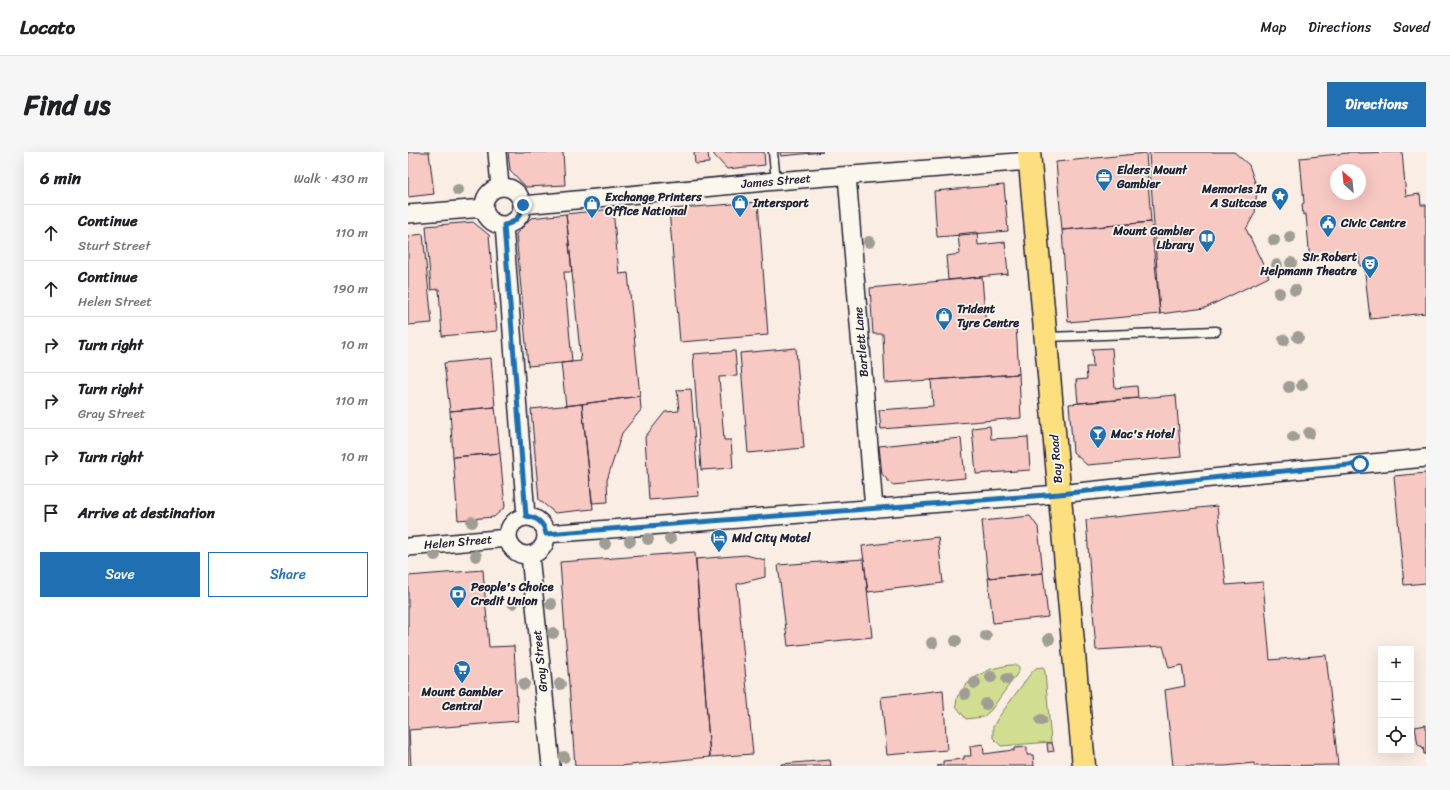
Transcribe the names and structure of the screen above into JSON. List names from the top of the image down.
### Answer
{
  "streets": {
    "main road": ["Bay Road"],
    "street": [
      "James Street",
      "Bartlett Lane",
      "Helen Street",
      "Gray Street"
    ]
  },
  "crossings": [
    ["James Street", "Bartlett Lane"],
    ["James Street", "Bay Road"],
    ["Helen Street", "Gray Street"]
  ],
  "places": {
    "office": ["Elders Mount Gambier"],
    "place": ["Memories In A Suitcase"],
    "shop": ["Intersport", "Exchange Printers Office National", "Trident Tyre Centre"],
    "public building": ["Civic Centre"],
    "library": ["Mount Gambier Library"],
    "theatre": ["Sir Robert Helpmann Theatre"],
    "bar": ["Mac's Hotel"],
    "hotel": ["Mid City Motel"],
    "bank": ["People's Choice Credit Union"],
    "supermarket": ["Mount Gambier Central"]
  },
  "north": "top left",
  "page": {
    "header": "Locato",
    "nav": ["Map", "Directions", "Saved"],
    "title": "Find us",
    "buttons": [
      "Directions",
      ["Save", "Share"]
    ],
    "heading": ["6 min", "Walk · 430 m"],
    "list": [
      ["Continue", "Sturt Street", "110 m"],
      ["Continue", "Helen Street", "190 m"],
      ["Turn right", "10 m"],
      ["Turn right", "Gray Street", "110 m"],
      ["Turn right", "10 m"],
      "Arrive at destination"
    ],
    "map_buttons": ["+", "−"]
  }
}
